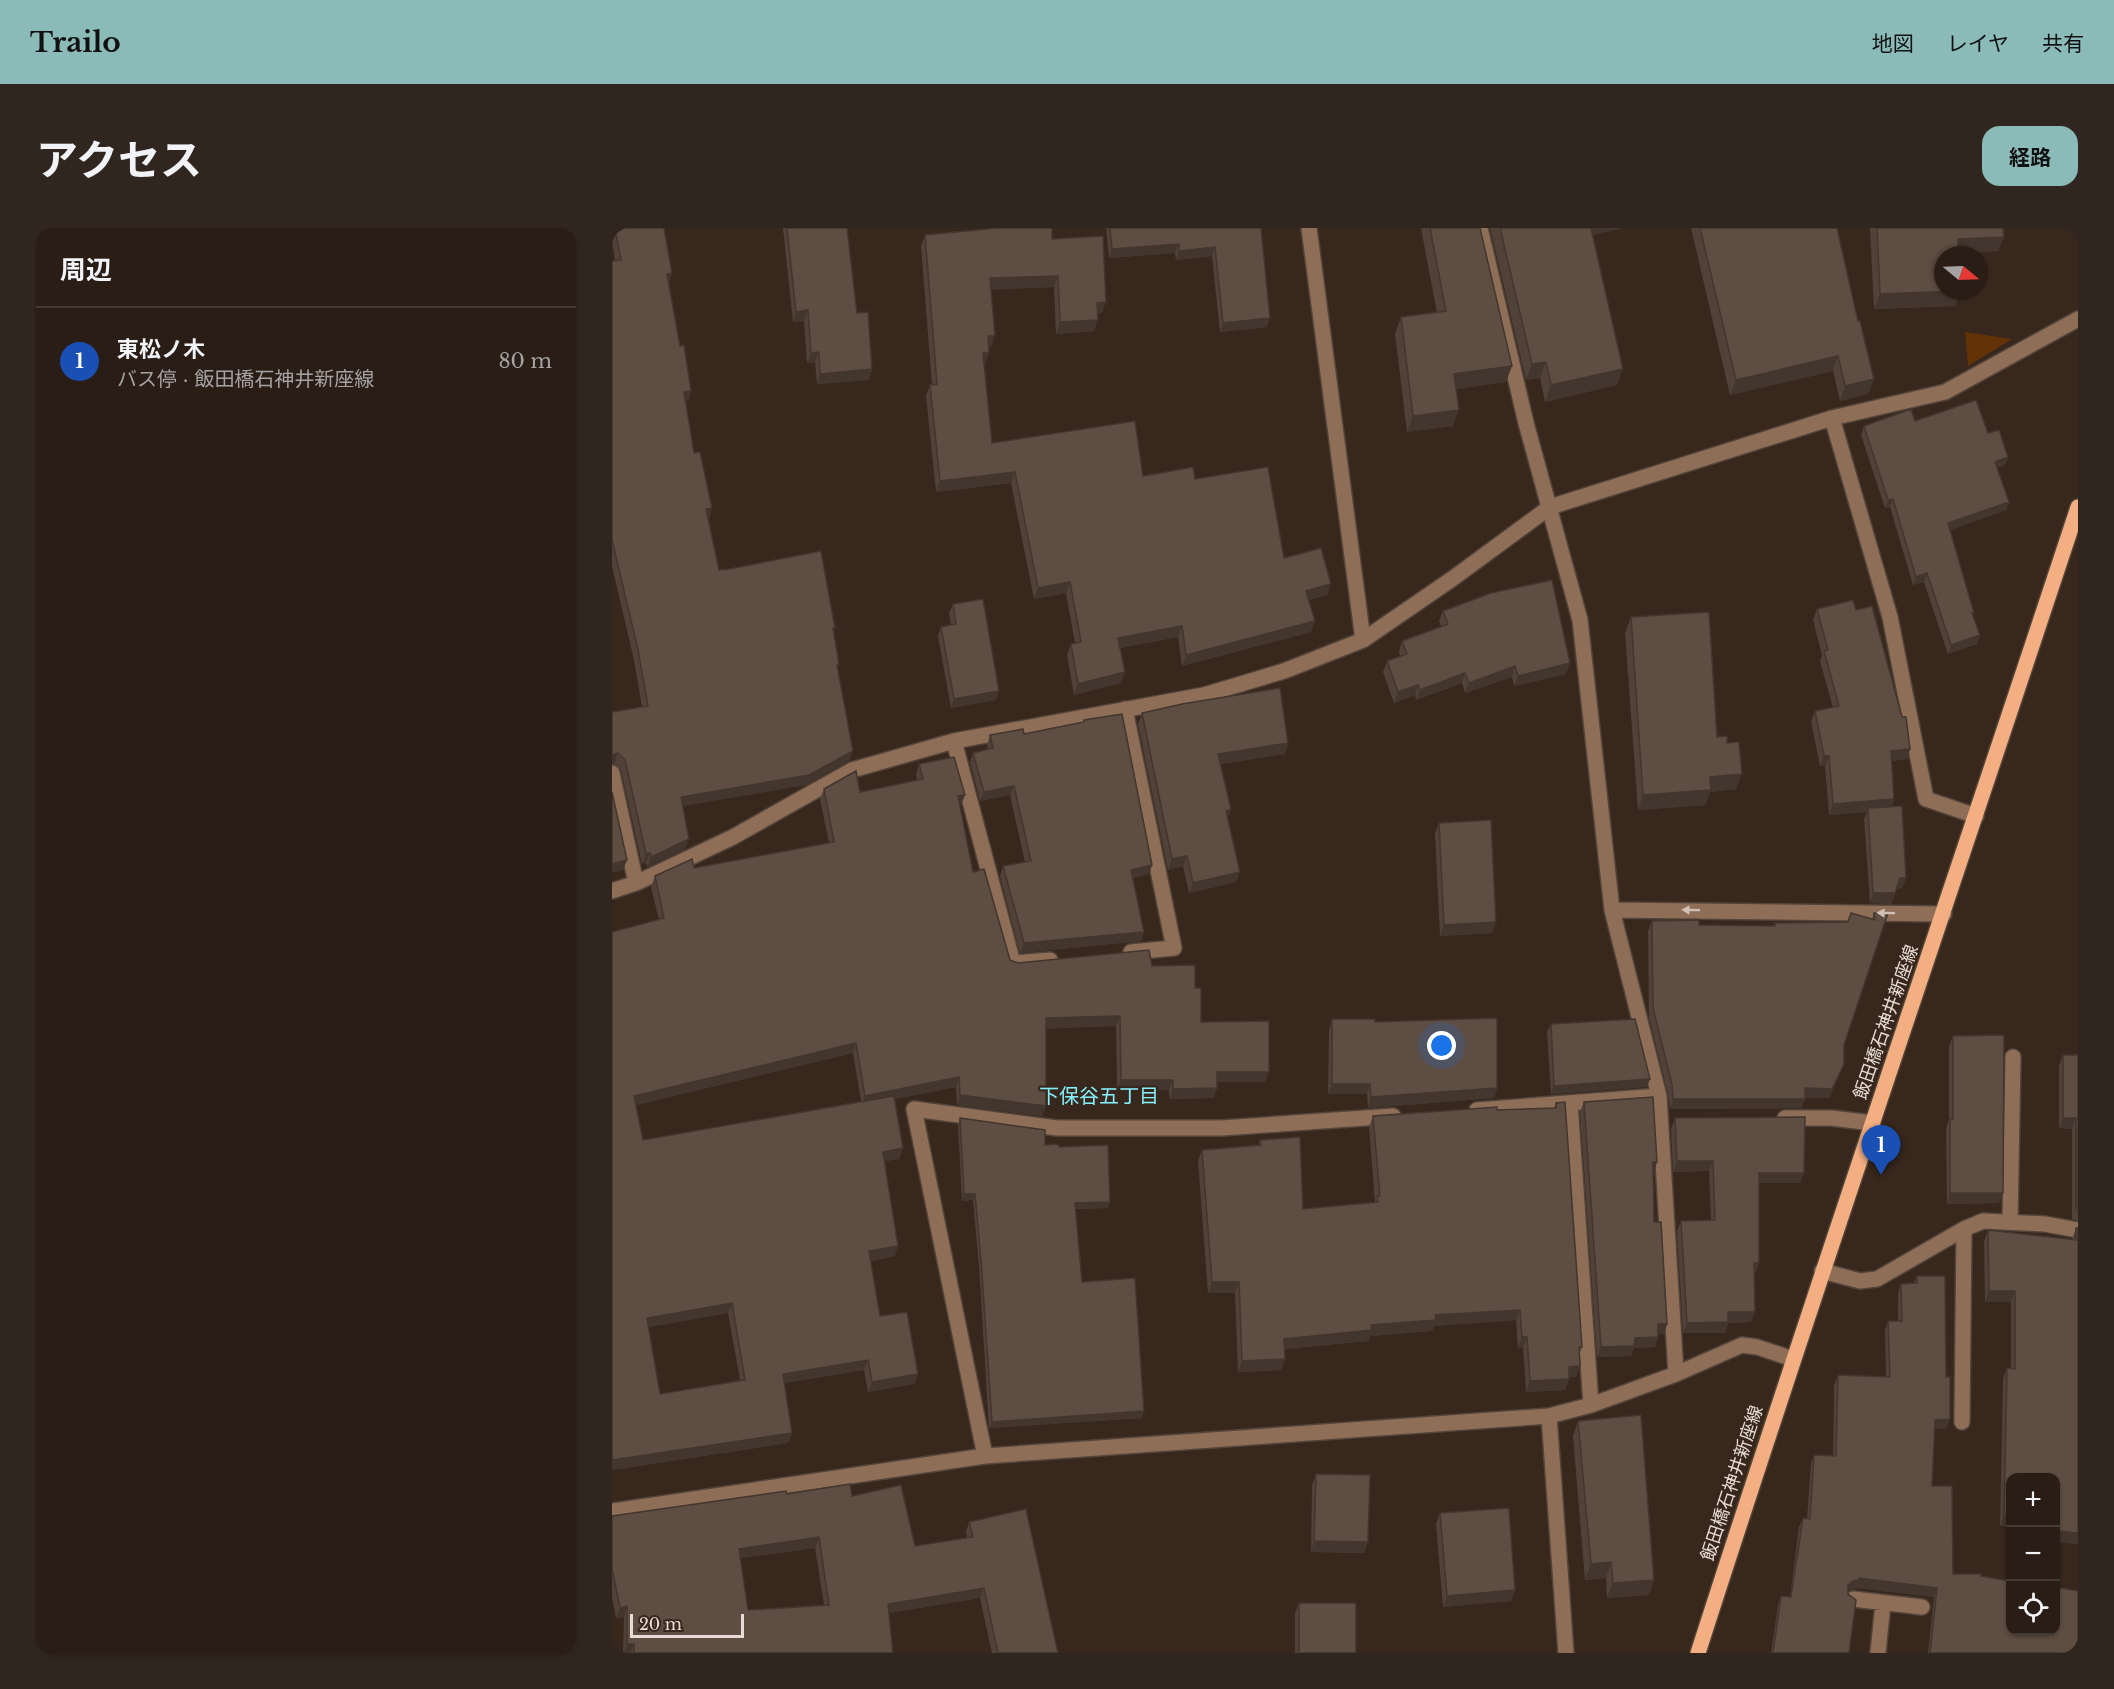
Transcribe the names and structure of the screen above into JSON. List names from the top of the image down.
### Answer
{
  "streets": {
    "main road": ["飯田橋石神井新座線"]
  },
  "districts": ["下保谷五丁目"],
  "scale_bar": "20 m",
  "north": "right",
  "page": {
    "header": "Trailo",
    "nav": ["地図", "レイヤ", "共有"],
    "title": "アクセス",
    "buttons": "経路",
    "heading": "周辺",
    "list": [
      {
        "mark": "1",
        "name": "東松ノ木",
        "note": "バス停 · 飯田橋石神井新座線",
        "value": "80 m"
      }
    ],
    "pins": "1",
    "map_buttons": ["+", "−"],
    "scale": "20 m"
  }
}
